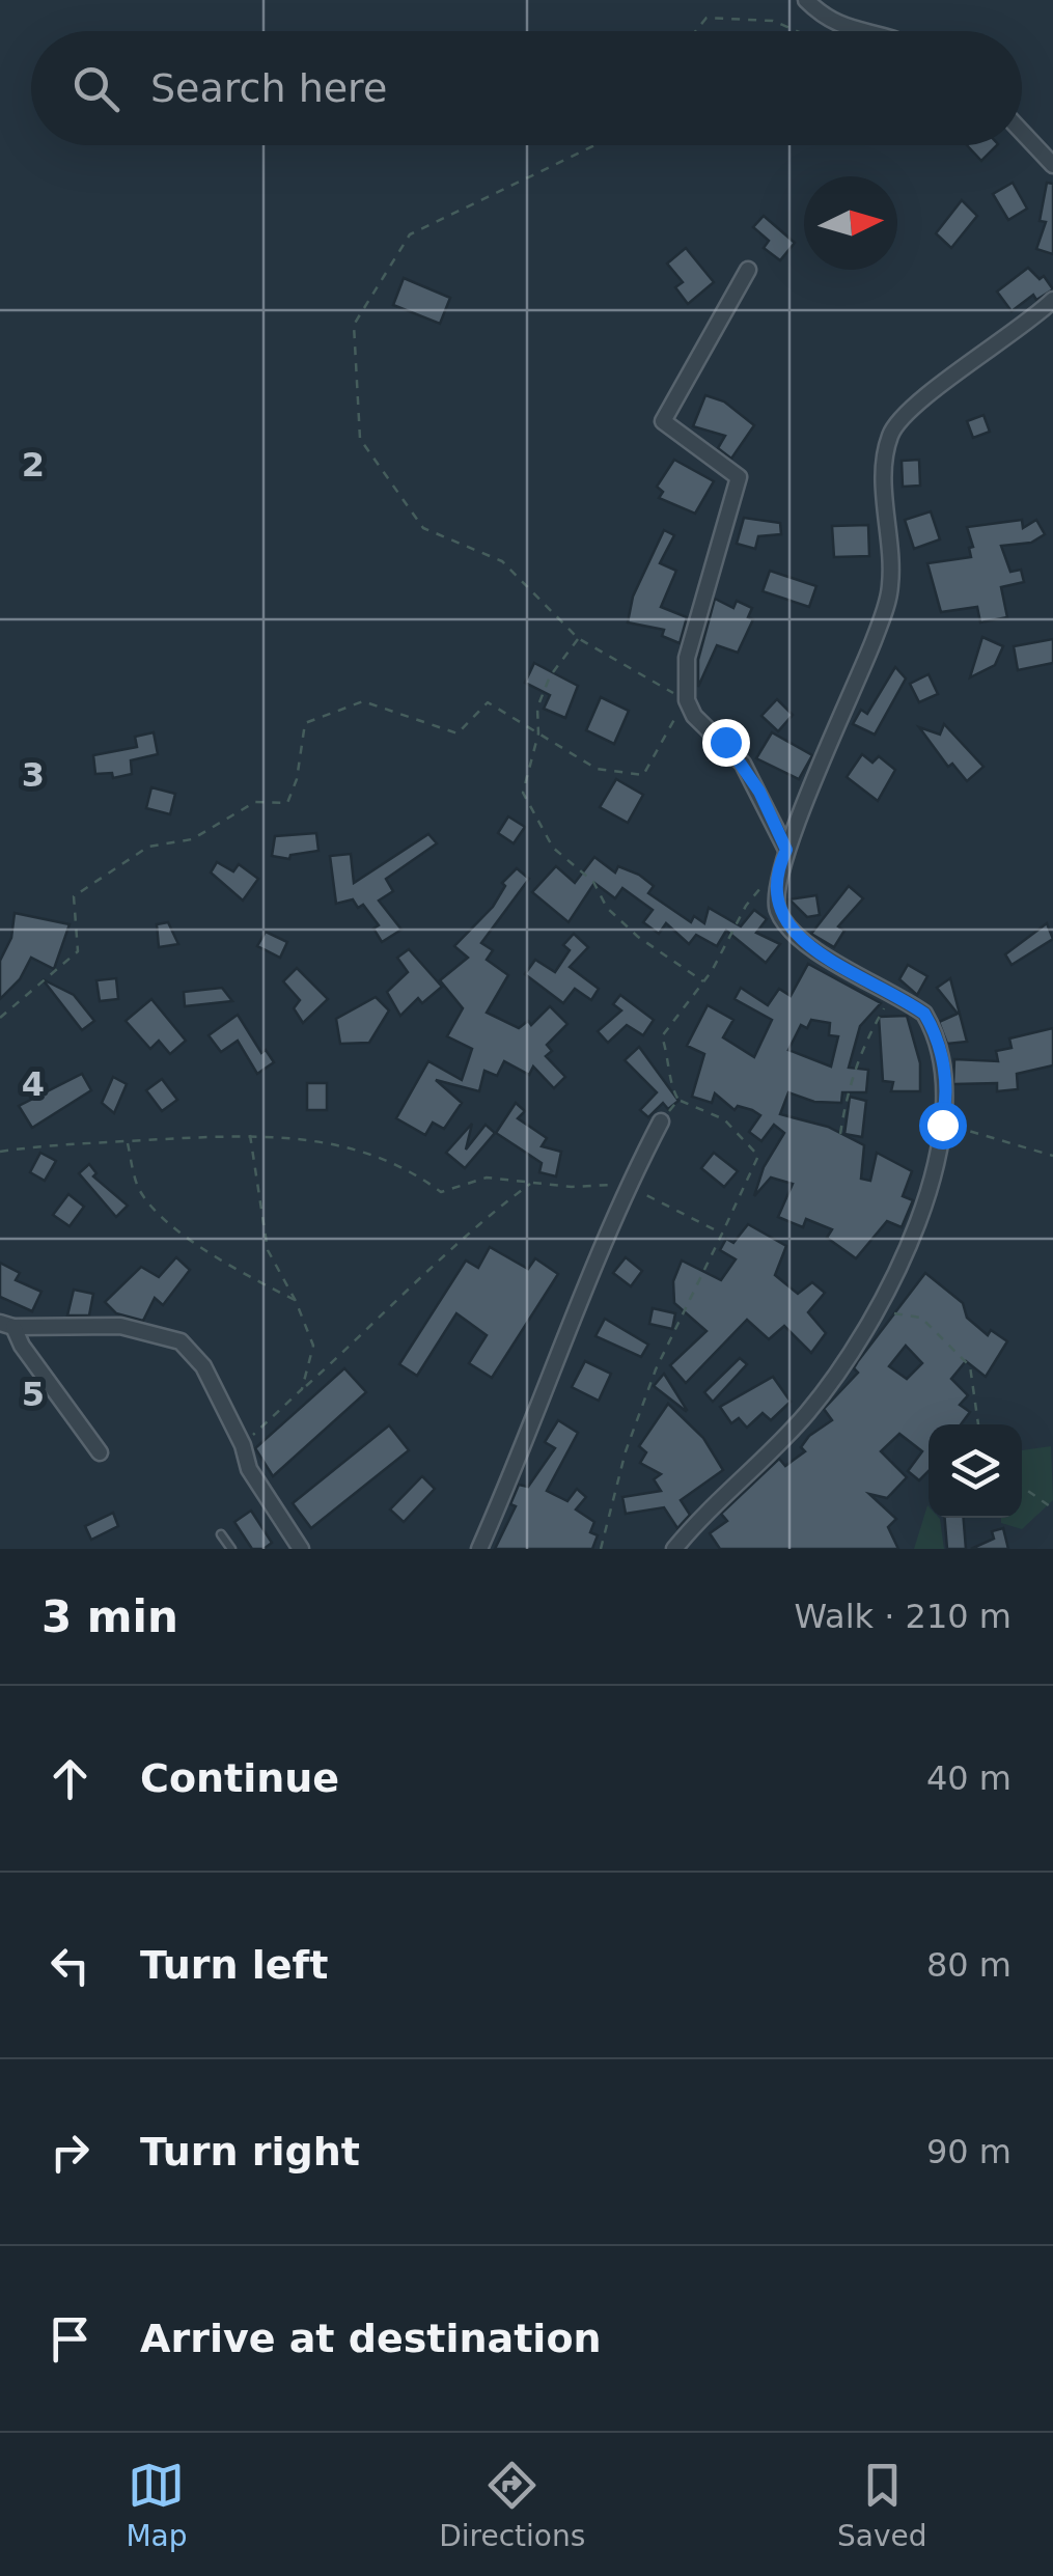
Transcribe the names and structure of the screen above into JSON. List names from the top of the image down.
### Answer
{
  "north": "right",
  "page": {
    "search": "Search here",
    "heading": ["3 min", "Walk · 210 m"],
    "list": [
      ["Continue", "40 m"],
      ["Turn left", "80 m"],
      ["Turn right", "90 m"],
      "Arrive at destination"
    ],
    "nav": ["Map", "Directions", "Saved"]
  },
  "grid": {
    "rows": [
      "2",
      "3",
      "4",
      "5"
    ]
  }
}
